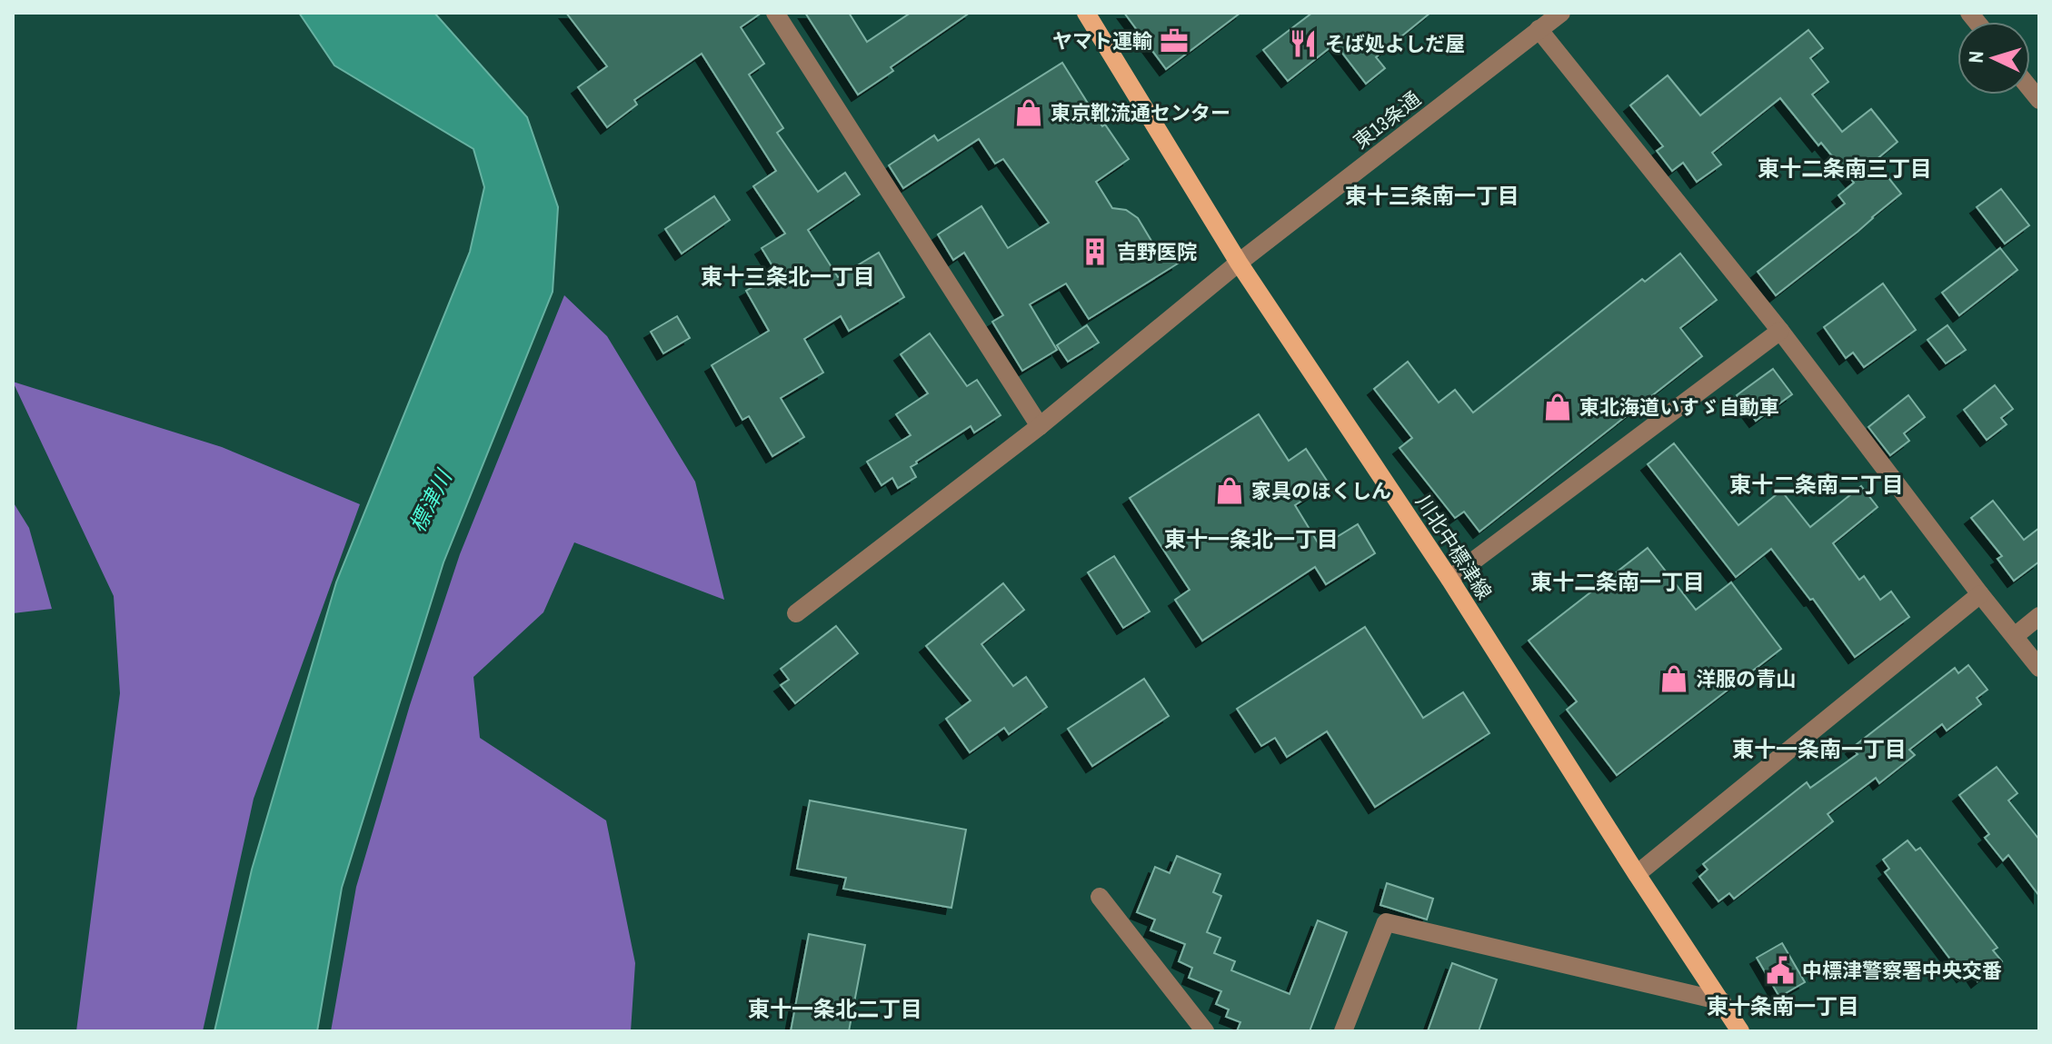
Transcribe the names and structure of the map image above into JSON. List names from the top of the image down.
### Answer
{
  "streets": {
    "main road": ["川北中標津線"],
    "street": ["東13条通"]
  },
  "crossings": [
    ["東13条通", "川北中標津線"]
  ],
  "districts": [
    "東十二条南三丁目",
    "東十三条南一丁目",
    "東十三条北一丁目",
    "東十二条南二丁目",
    "東十一条北一丁目",
    "東十二条南一丁目",
    "東十一条南一丁目",
    "東十条南一丁目",
    "東十一条北二丁目"
  ],
  "water": ["標津川"],
  "places": {
    "office": ["ヤマト運輸"],
    "restaurant": ["そば処よしだ屋"],
    "shop": [
      "東京靴流通センター",
      "東北海道いすゞ自動車",
      "家具のほくしん",
      "洋服の青山"
    ],
    "building": ["吉野医院"],
    "public building": ["中標津警察署中央交番"]
  },
  "north": "left"
}
